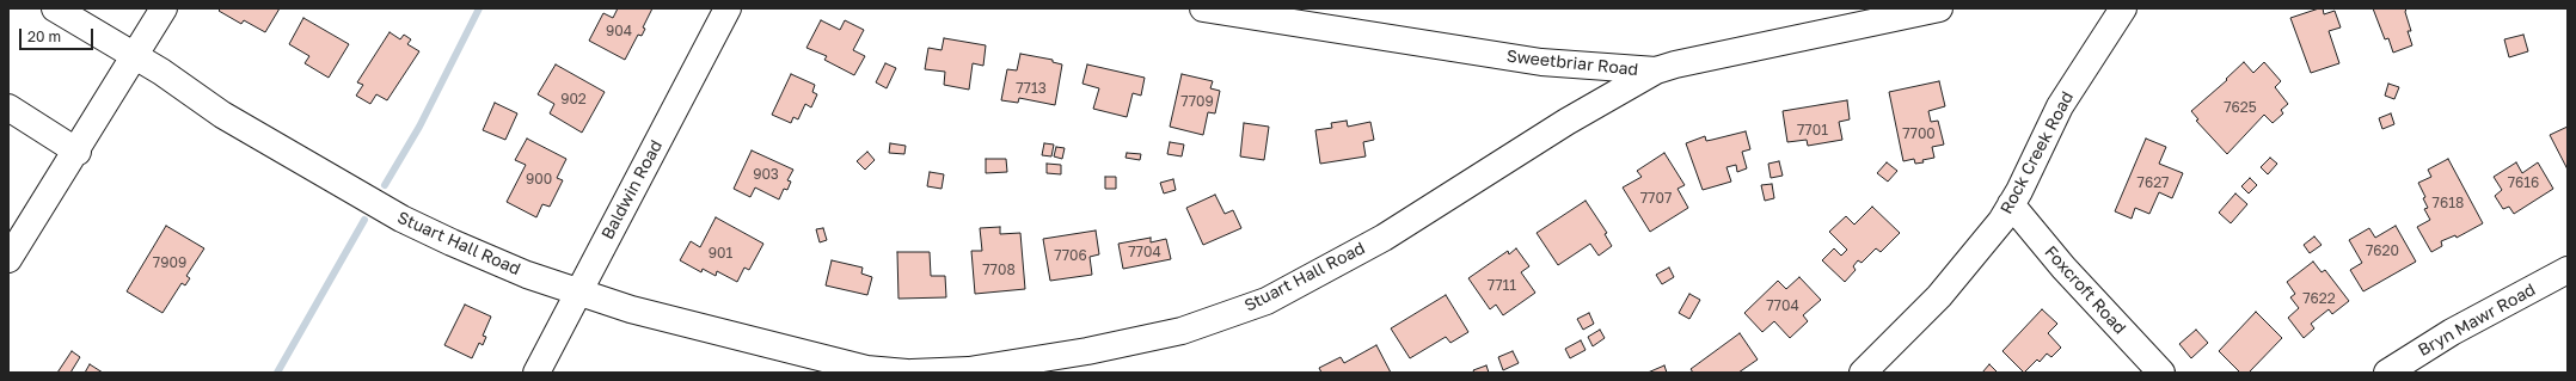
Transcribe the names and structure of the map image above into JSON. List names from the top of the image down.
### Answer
{
  "streets": {
    "street": [
      "Sweetbriar Road",
      "Rock Creek Road",
      "Baldwin Road",
      "Stuart Hall Road",
      "Foxcroft Road",
      "Bryn Mawr Road"
    ]
  },
  "crossings": [
    ["Sweetbriar Road", "Stuart Hall Road"],
    ["Rock Creek Road", "Foxcroft Road"],
    ["Baldwin Road", "Stuart Hall Road"]
  ],
  "house_numbers": [
    "904",
    "7713",
    "902",
    "7709",
    "7625",
    "7701",
    "7700",
    "903",
    "900",
    "7627",
    "7616",
    "7707",
    "7618",
    "7620",
    "7704",
    "901",
    "7706",
    "7909",
    "7708",
    "7711",
    "7622",
    "7704"
  ],
  "scale_bar": "20 m"
}
